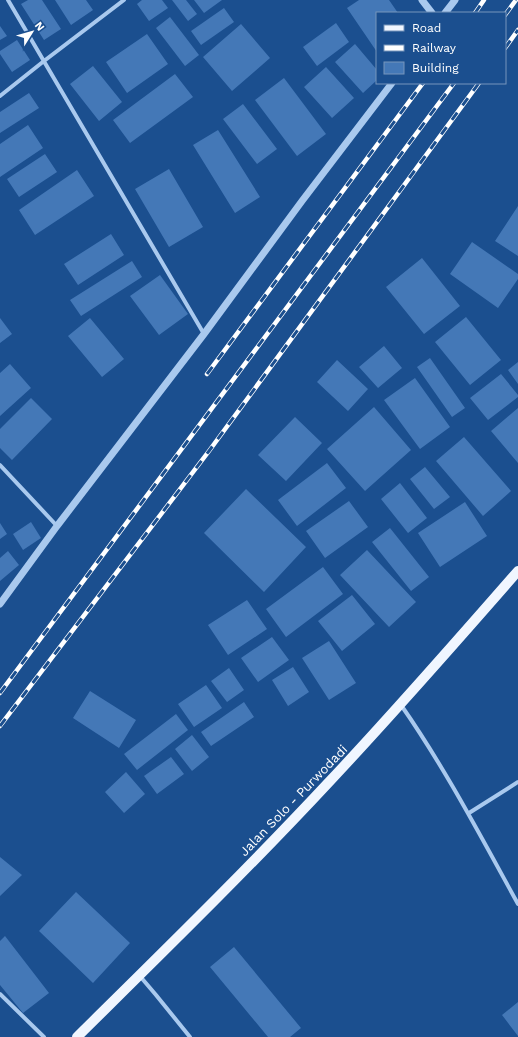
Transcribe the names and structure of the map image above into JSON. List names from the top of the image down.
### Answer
{
  "streets": {
    "main road": ["Jalan Solo - Purwodadi"]
  },
  "legend": ["Road", "Railway", "Building"],
  "north": "top right"
}
